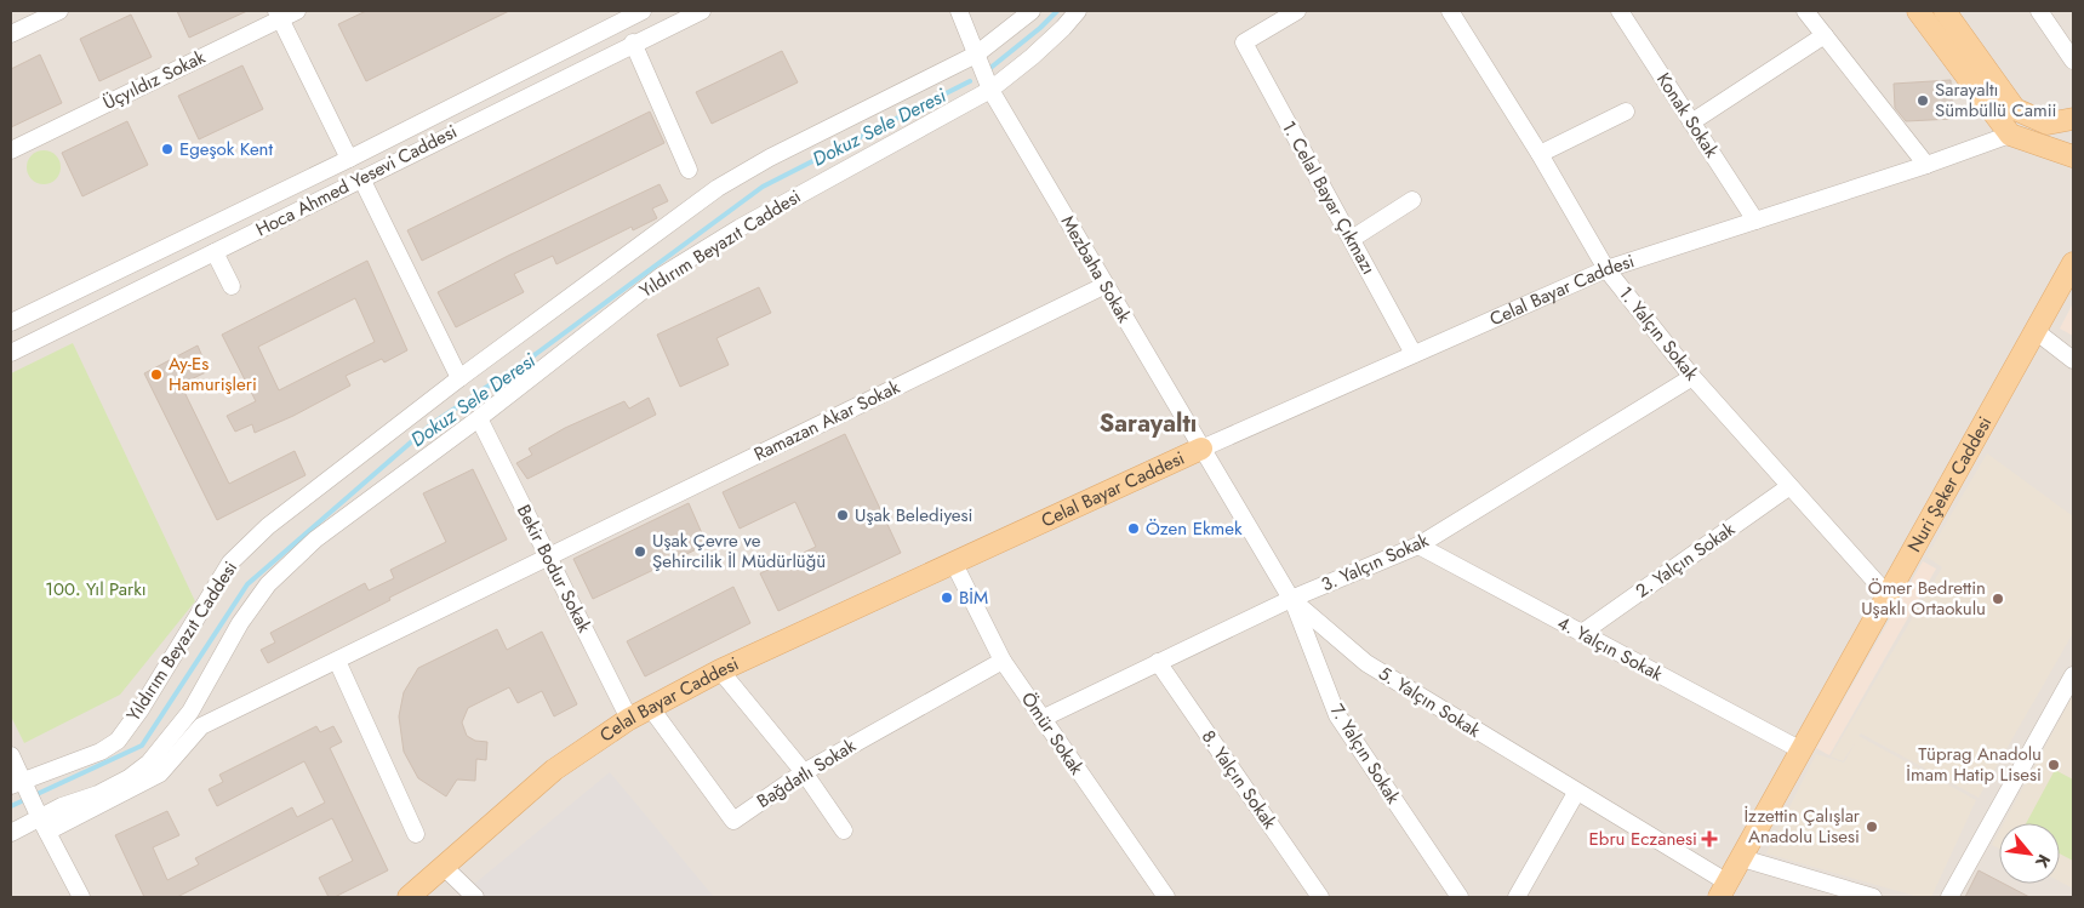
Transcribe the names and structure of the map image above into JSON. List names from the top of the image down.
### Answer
{
  "streets": {
    "main road": ["Celal Bayar Caddesi", "Nuri Şeker Caddesi"],
    "street": [
      "Üçyıldız Sokak",
      "Konak Sokak",
      "Hoca Ahmed Yesevi Caddesi",
      "1. Celal Bayar Çıkmazı",
      "Yıldırım Beyazıt Caddesi",
      "Mezbaha Sokak",
      "1. Yalçın Sokak",
      "Ramazan Akar Sokak",
      "2. Yalçın Sokak",
      "3. Yalçın Sokak",
      "Bekir Bodur Sokak",
      "4. Yalçın Sokak",
      "5. Yalçın Sokak",
      "Ömür Sokak",
      "7. Yalçın Sokak",
      "Bağdatlı Sokak",
      "8. Yalçın Sokak"
    ]
  },
  "crossings": [
    ["Konak Sokak", "Celal Bayar Caddesi"],
    ["1. Celal Bayar Çıkmazı", "Celal Bayar Caddesi"],
    ["Yıldırım Beyazıt Caddesi", "Mezbaha Sokak"],
    ["Yıldırım Beyazıt Caddesi", "Ramazan Akar Sokak"],
    ["Yıldırım Beyazıt Caddesi", "Bekir Bodur Sokak"],
    ["Mezbaha Sokak", "Celal Bayar Caddesi"],
    ["Mezbaha Sokak", "Ramazan Akar Sokak"],
    ["Mezbaha Sokak", "5. Yalçın Sokak"],
    ["Celal Bayar Caddesi", "1. Yalçın Sokak"],
    ["Celal Bayar Caddesi", "Bekir Bodur Sokak"],
    ["Celal Bayar Caddesi", "5. Yalçın Sokak"],
    ["Celal Bayar Caddesi", "Ömür Sokak"],
    ["Celal Bayar Caddesi", "Bağdatlı Sokak"],
    ["1. Yalçın Sokak", "Nuri Şeker Caddesi"],
    ["1. Yalçın Sokak", "2. Yalçın Sokak"],
    ["1. Yalçın Sokak", "3. Yalçın Sokak"],
    ["Ramazan Akar Sokak", "Bekir Bodur Sokak"],
    ["Nuri Şeker Caddesi", "4. Yalçın Sokak"],
    ["Nuri Şeker Caddesi", "5. Yalçın Sokak"],
    ["2. Yalçın Sokak", "4. Yalçın Sokak"],
    ["3. Yalçın Sokak", "4. Yalçın Sokak"],
    ["3. Yalçın Sokak", "5. Yalçın Sokak"],
    ["3. Yalçın Sokak", "Ömür Sokak"],
    ["3. Yalçın Sokak", "7. Yalçın Sokak"],
    ["3. Yalçın Sokak", "8. Yalçın Sokak"],
    ["5. Yalçın Sokak", "7. Yalçın Sokak"],
    ["Ömür Sokak", "Bağdatlı Sokak"]
  ],
  "districts": ["Sarayaltı"],
  "water": ["Dokuz Sele Deresi"],
  "parks": ["100. Yıl Parkı"],
  "places": {
    "other": [
      "Sarayaltı Sümbüllü Camii",
      "Egeşok Kent",
      "Ay-Es Hamurişleri",
      "Uşak Belediyesi",
      "Özen Ekmek",
      "Uşak Çevre ve Şehircilik İl Müdürlüğü",
      "BİM",
      "Ömer Bedrettin Uşaklı Ortaokulu",
      "Tüprag Anadolu İmam Hatip Lisesi",
      "İzzettin Çalışlar Anadolu Lisesi"
    ],
    "health": ["Ebru Eczanesi"]
  },
  "north": "bottom right"
}
